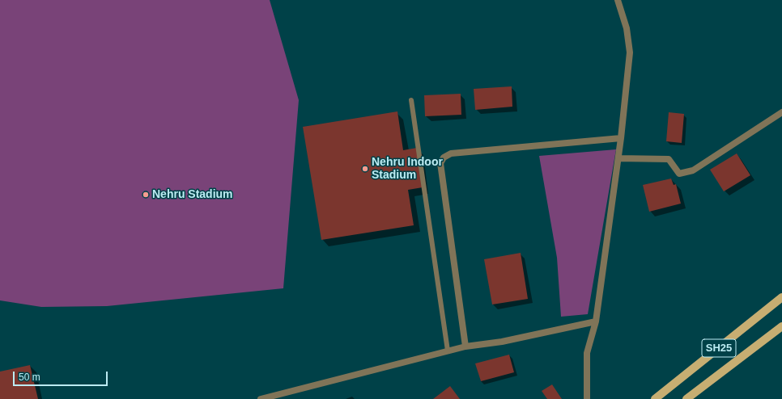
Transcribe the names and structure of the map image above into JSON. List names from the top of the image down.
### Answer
{
  "streets": {
    "main road": ["SH25"]
  },
  "places": ["Nehru Indoor Stadium", "Nehru Stadium"],
  "scale_bar": "50 m"
}
